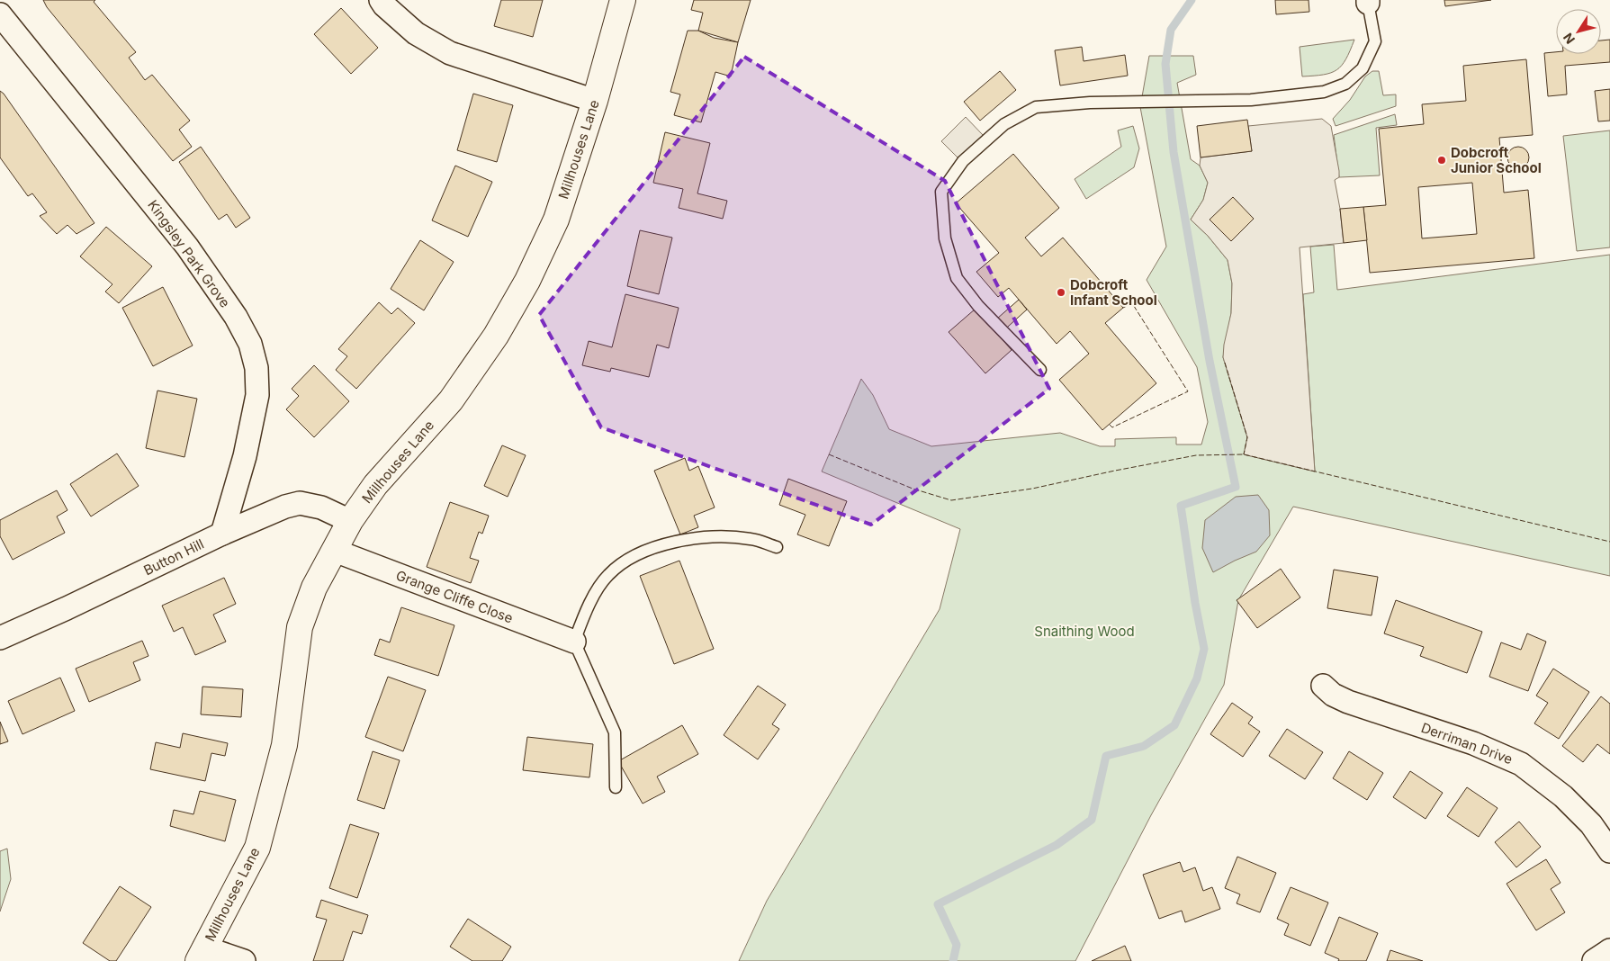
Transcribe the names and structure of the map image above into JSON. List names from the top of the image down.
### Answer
{
  "streets": {
    "street": [
      "Millhouses Lane",
      "Kingsley Park Grove",
      "Button Hill",
      "Grange Cliffe Close",
      "Derriman Drive"
    ]
  },
  "crossings": [
    ["Millhouses Lane", "Button Hill"],
    ["Millhouses Lane", "Grange Cliffe Close"],
    ["Kingsley Park Grove", "Button Hill"]
  ],
  "parks": ["Snaithing Wood"],
  "places": ["Dobcroft Junior School", "Dobcroft Infant School"],
  "north": "bottom left"
}
